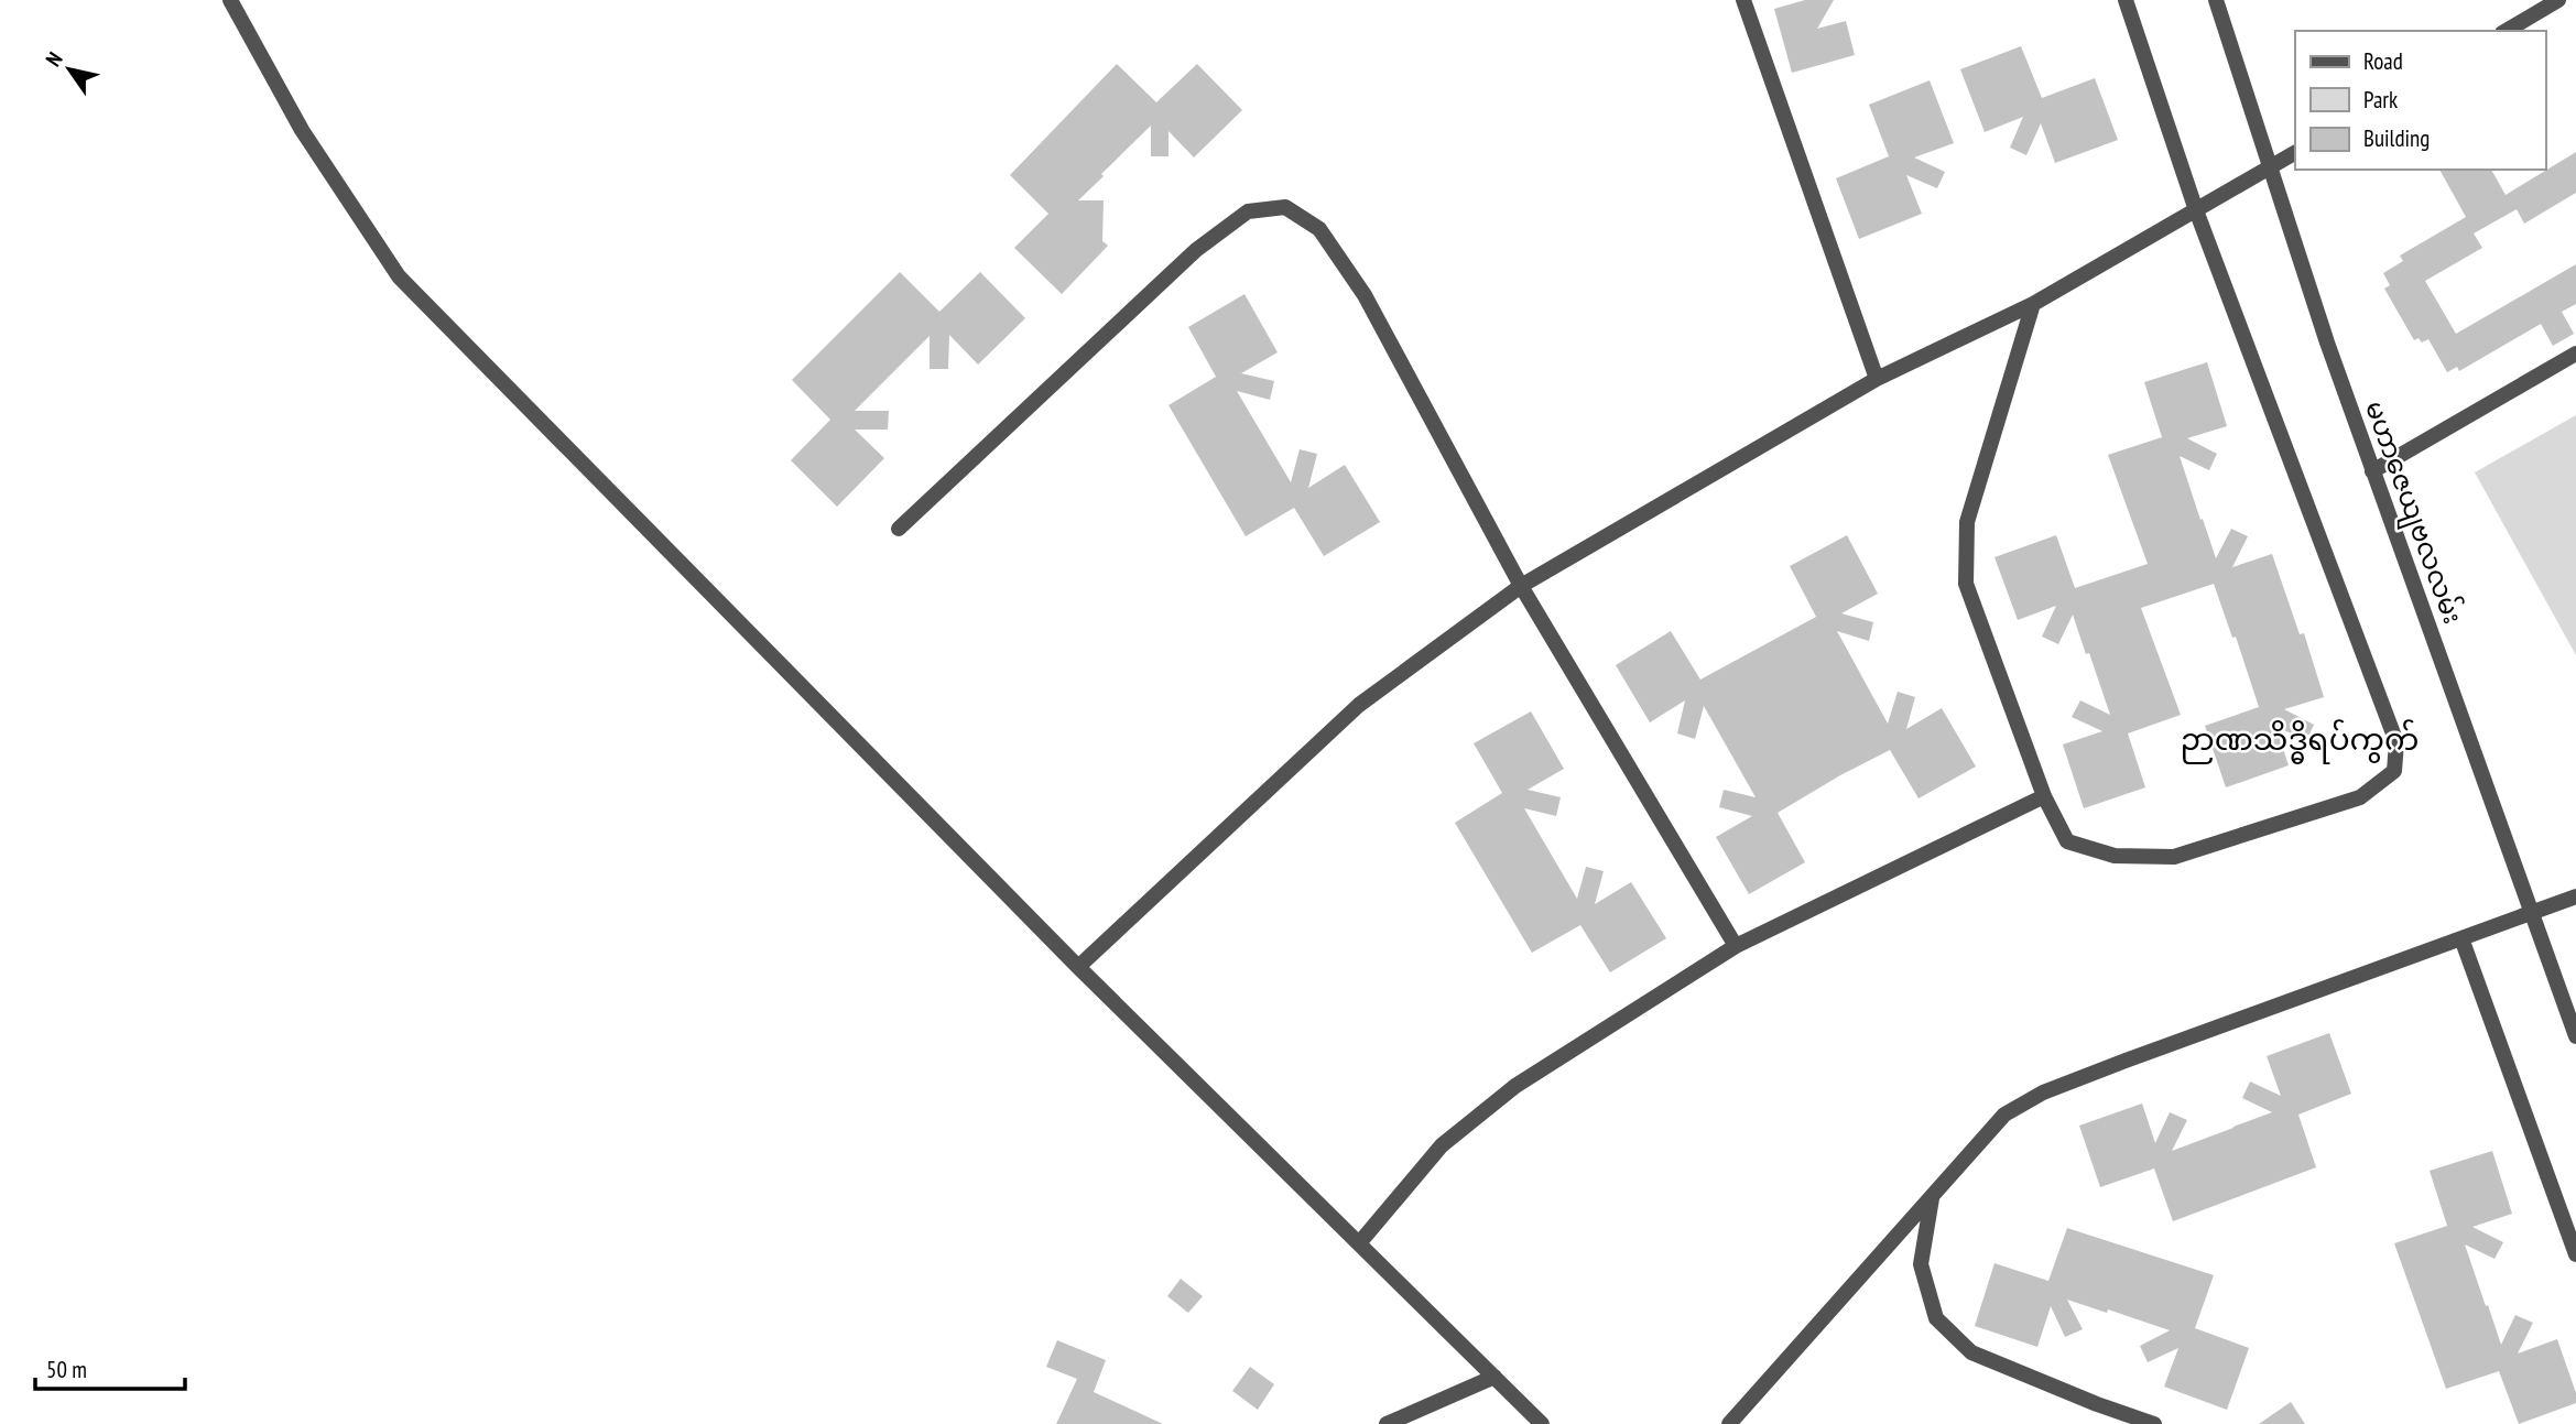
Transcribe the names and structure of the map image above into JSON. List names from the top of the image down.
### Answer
{
  "streets": {
    "street": ["မဟာဇေယျဗလလမ်း"]
  },
  "districts": ["ဉာဏသိဒ္ဓိရပ်ကွက်"],
  "legend": ["Road", "Park", "Building"],
  "scale_bar": "50 m",
  "north": "top left"
}
